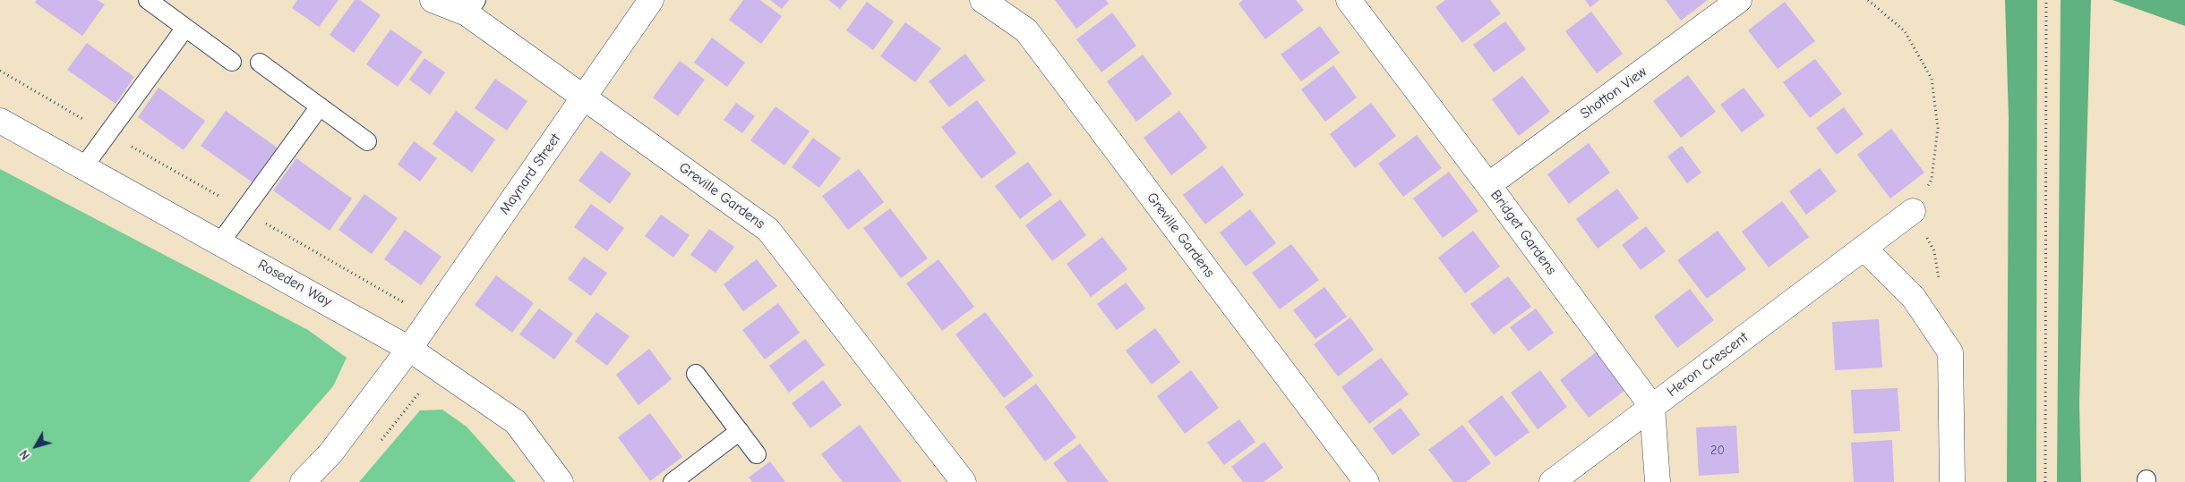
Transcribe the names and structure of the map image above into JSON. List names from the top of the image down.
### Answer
{
  "streets": {
    "street": [
      "Shotton View",
      "Maynard Street",
      "Greville Gardens",
      "Bridget Gardens",
      "Roseden Way",
      "Heron Crescent"
    ]
  },
  "crossings": [
    ["Shotton View", "Bridget Gardens"],
    ["Maynard Street", "Greville Gardens"],
    ["Maynard Street", "Roseden Way"],
    ["Bridget Gardens", "Heron Crescent"]
  ],
  "house_numbers": ["20"],
  "north": "bottom left"
}
